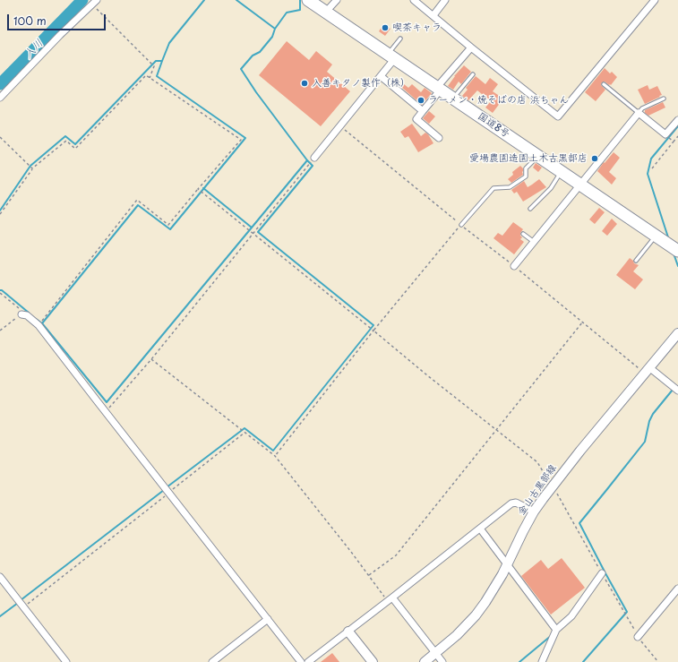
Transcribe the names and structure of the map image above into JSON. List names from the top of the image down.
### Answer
{
  "streets": {
    "highway": ["国道8号"],
    "main road": ["金山古黒部線"]
  },
  "water": ["入川"],
  "places": [
    "喫茶キャラ",
    "入善キタノ製作（株）",
    "ラーメン・焼そばの店 浜ちゃん",
    "愛場農園造園土木古黒部店"
  ],
  "scale_bar": "100 m"
}
